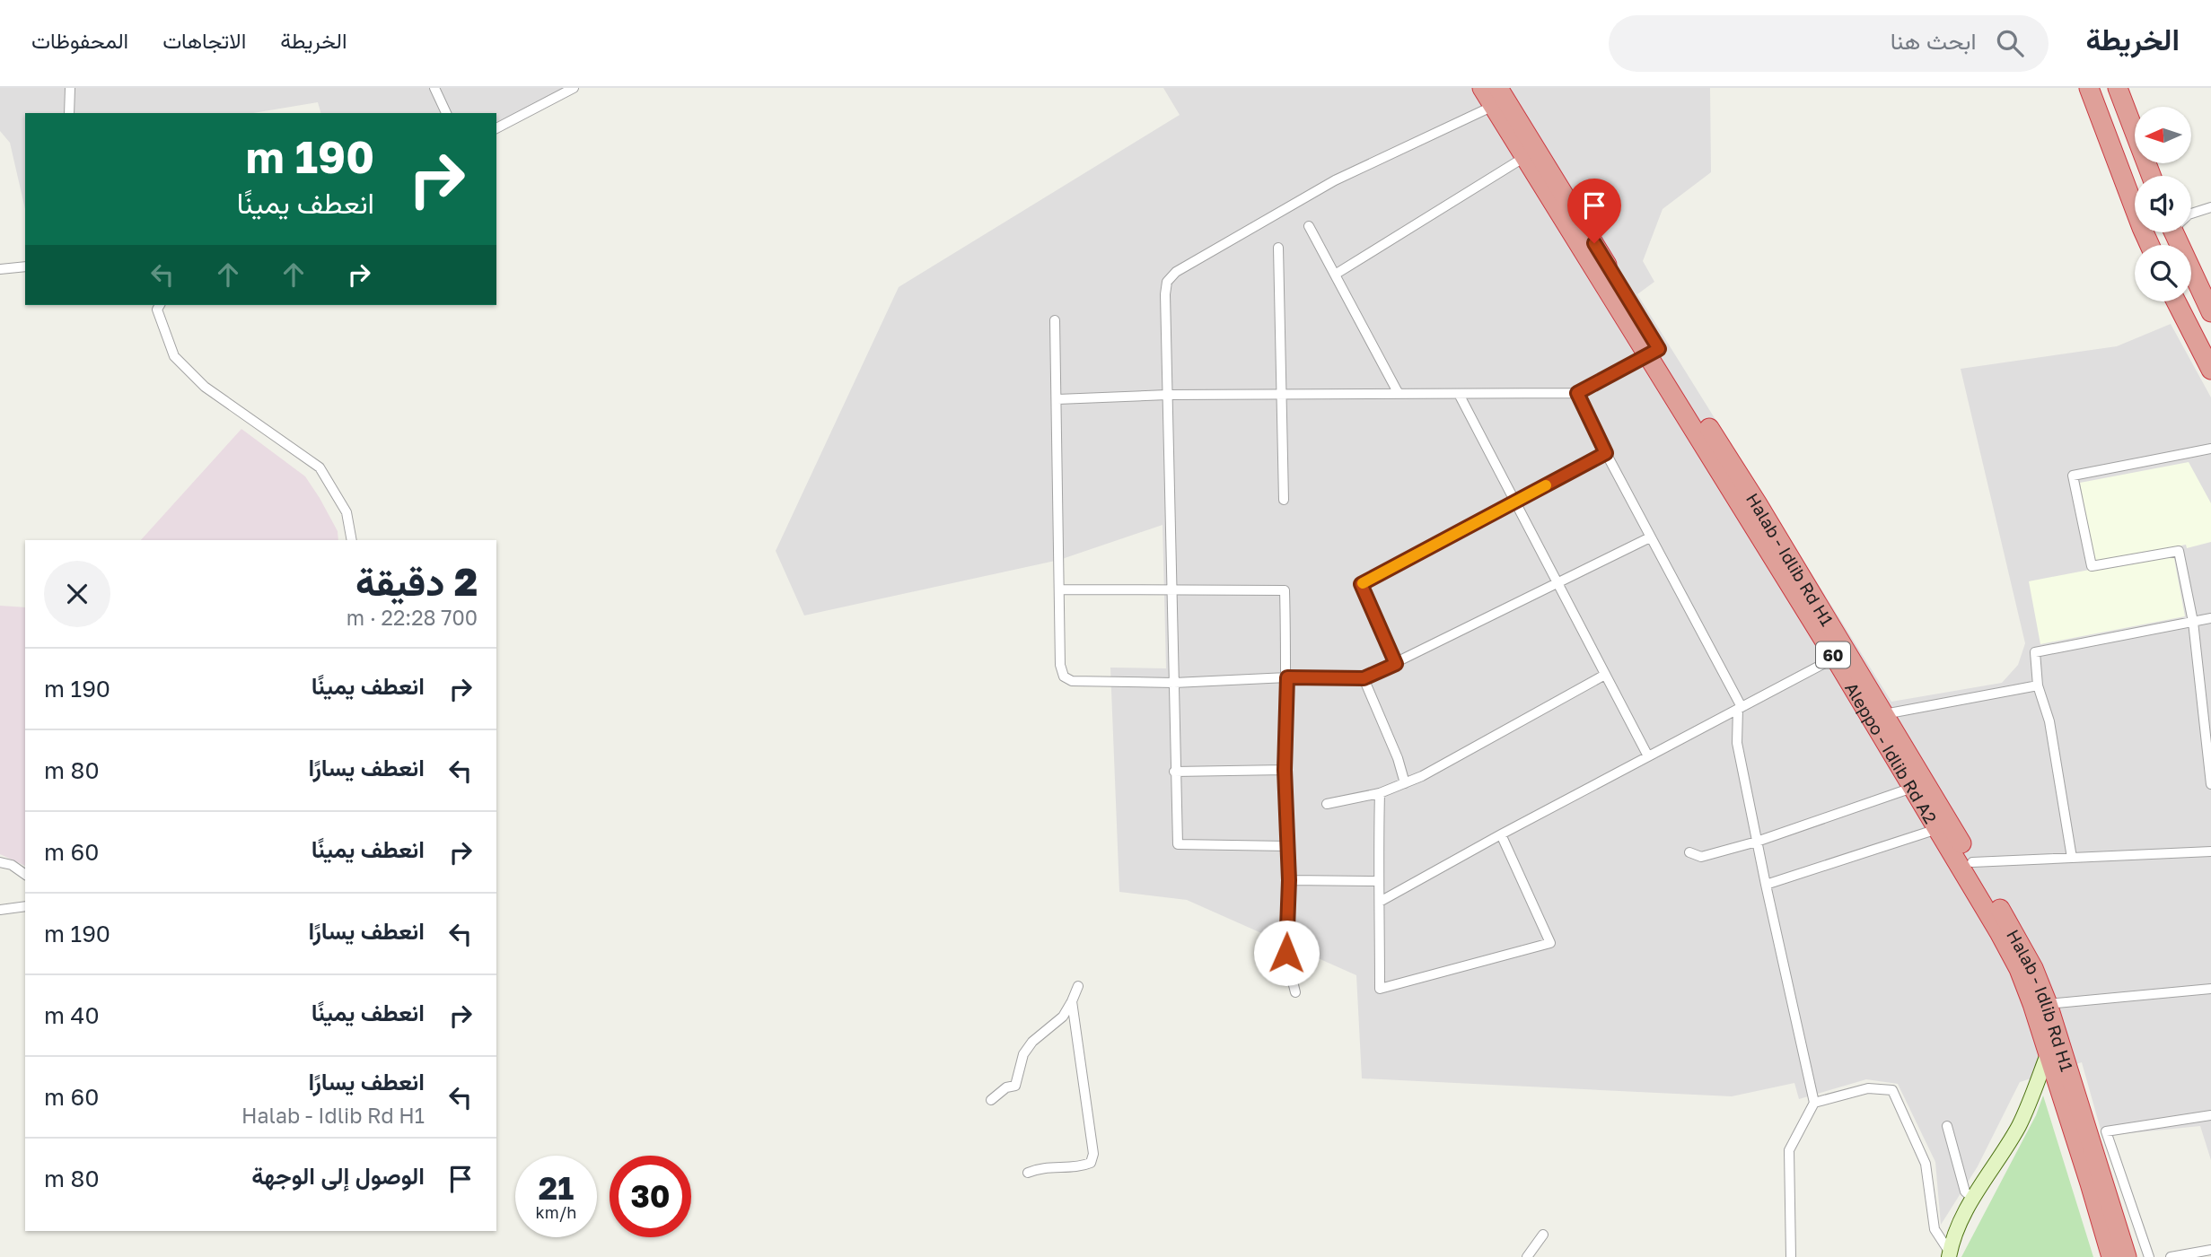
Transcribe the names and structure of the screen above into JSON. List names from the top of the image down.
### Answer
{
  "streets": {
    "highway": ["Halab - Idlib Rd H1", "60", "Aleppo - Idlib Rd A2"]
  },
  "crossings": [
    ["Halab - Idlib Rd H1", "Aleppo - Idlib Rd A2"]
  ],
  "north": "left",
  "page": {
    "header": "الخريطة",
    "search": "ابحث هنا",
    "nav": ["الخريطة", "الاتجاهات", "المحفوظات"],
    "turn": ["190 m", "انعطف يمينًا"],
    "heading": ["2 دقيقة", "700 m · 22:28"],
    "list": [
      {
        "name": "انعطف يمينًا",
        "value": "190 m"
      },
      {
        "name": "انعطف يسارًا",
        "value": "80 m"
      },
      {
        "name": "انعطف يمينًا",
        "value": "60 m"
      },
      {
        "name": "انعطف يسارًا",
        "value": "190 m"
      },
      {
        "name": "انعطف يمينًا",
        "value": "40 m"
      },
      {
        "name": "انعطف يسارًا",
        "note": "Halab - Idlib Rd H1",
        "value": "60 m"
      },
      {
        "name": "الوصول إلى الوجهة",
        "value": "80 m"
      }
    ],
    "speed": "21 km/h",
    "limit": "30"
  }
}
